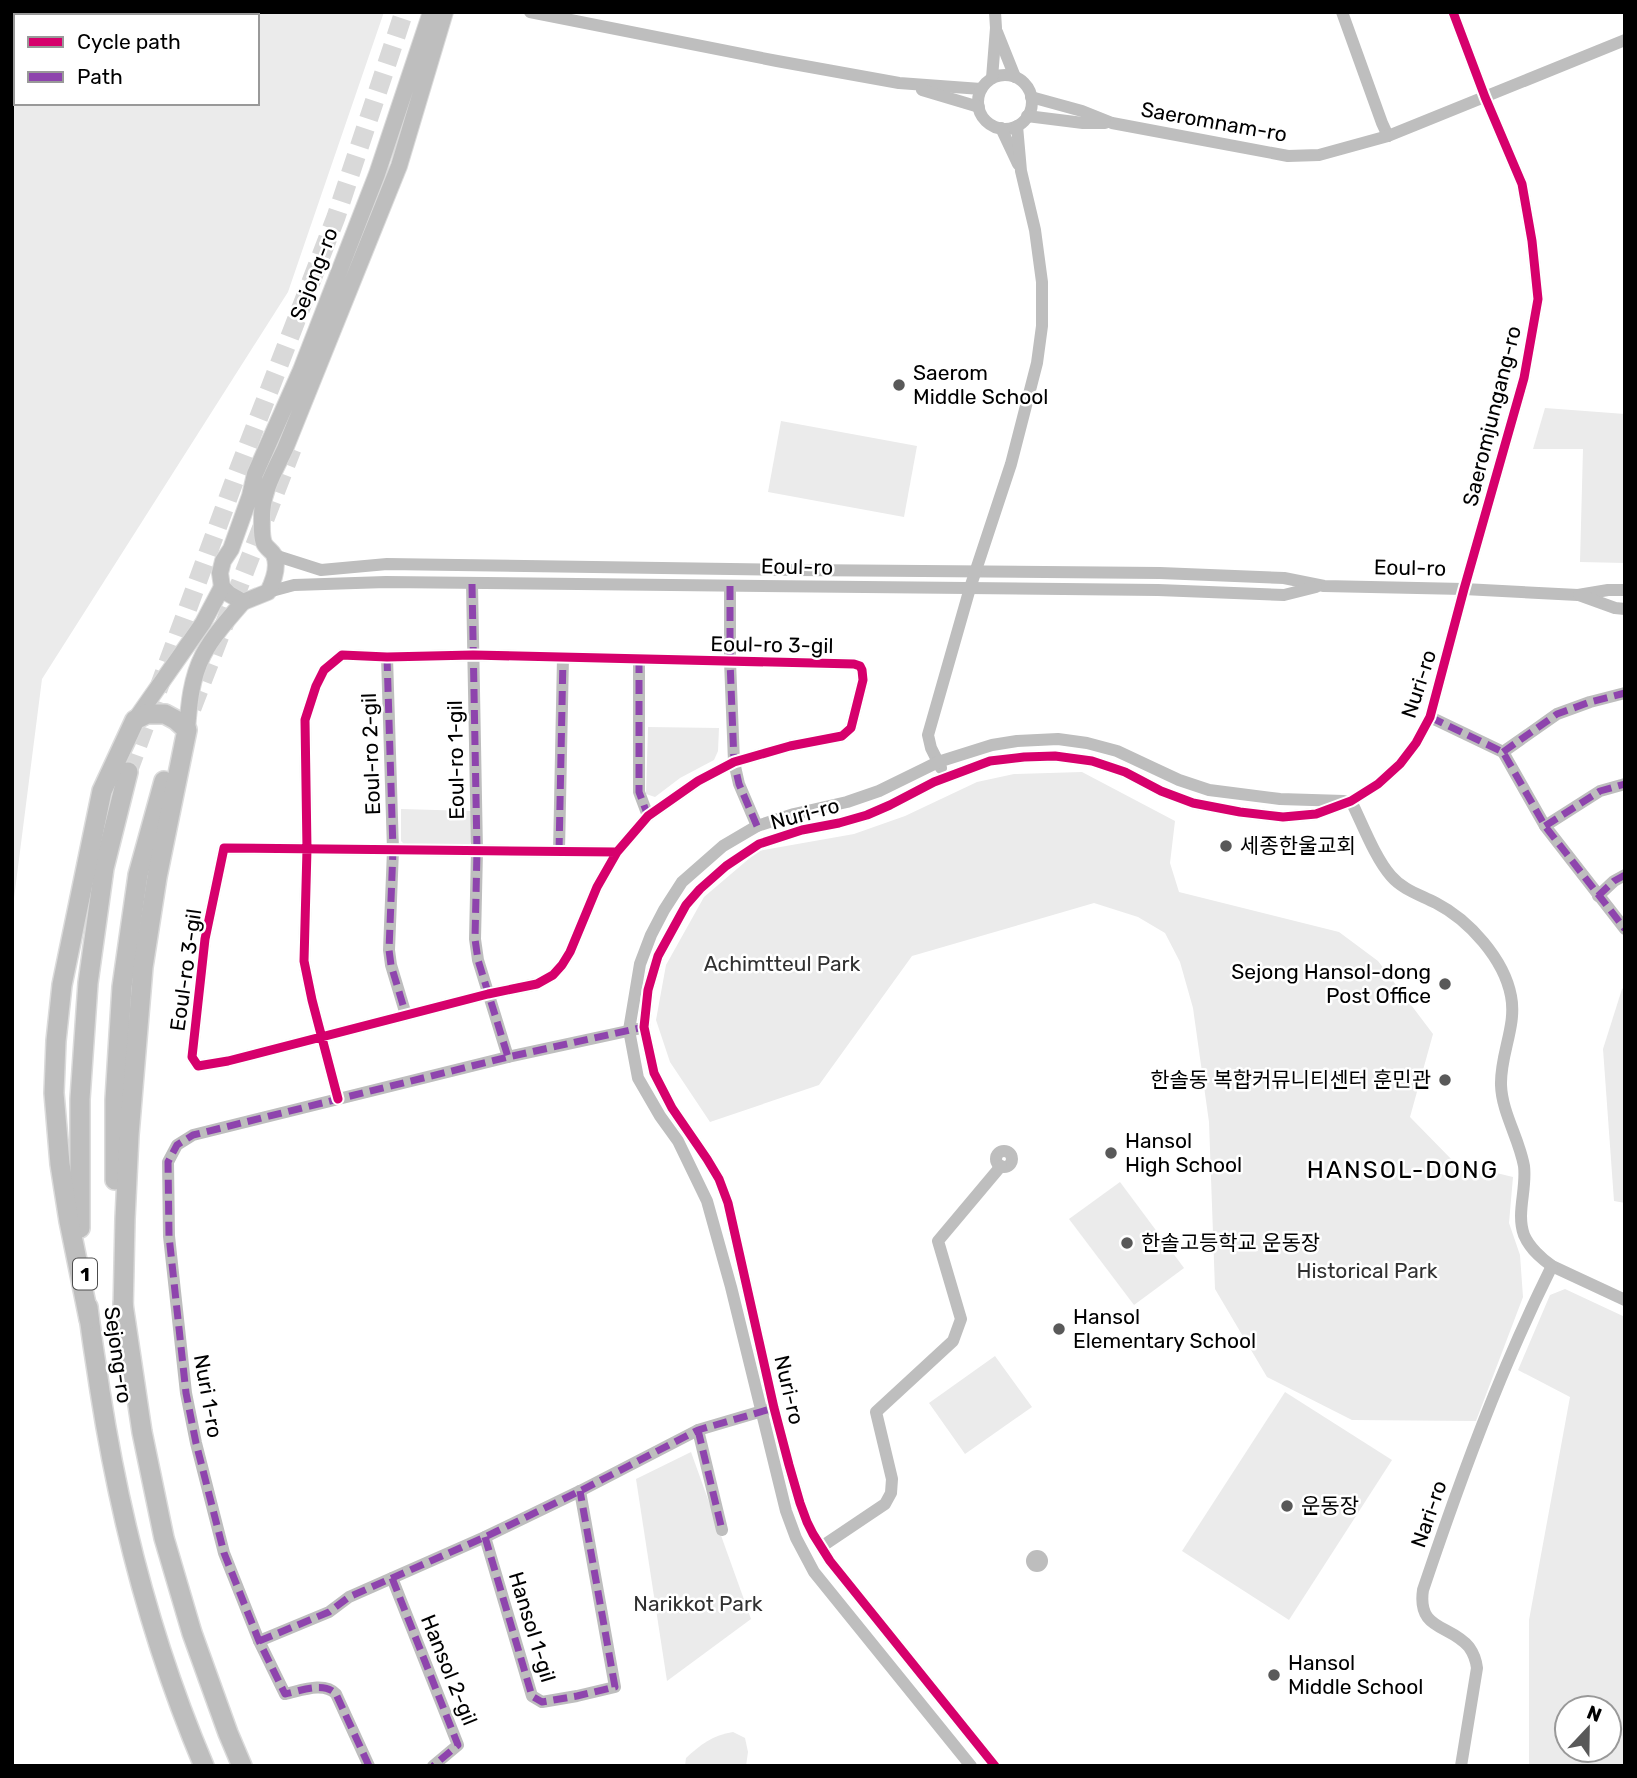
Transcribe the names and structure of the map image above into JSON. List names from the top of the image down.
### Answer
{
  "streets": {
    "highway": ["Sejong-ro", "1"],
    "street": [
      "Saeromnam-ro",
      "Saeromjungang-ro",
      "Eoul-ro",
      "Eoul-ro 3-gil",
      "Nuri-ro",
      "Eoul-ro 2-gil",
      "Eoul-ro 1-gil",
      "Nuri 1-ro",
      "Nari-ro",
      "Hansol 1-gil",
      "Hansol 2-gil"
    ]
  },
  "crossings": [
    ["Saeromnam-ro", "Saeromjungang-ro"],
    ["Sejong-ro", "Eoul-ro"],
    ["Saeromjungang-ro", "Eoul-ro"],
    ["Saeromjungang-ro", "Nuri-ro"],
    ["Eoul-ro", "Nuri-ro"],
    ["Eoul-ro", "Eoul-ro 1-gil"],
    ["Eoul-ro 3-gil", "Eoul-ro 2-gil"],
    ["Eoul-ro 3-gil", "Eoul-ro 1-gil"],
    ["Nuri-ro", "Nuri 1-ro"],
    ["Eoul-ro 1-gil", "Nuri 1-ro"]
  ],
  "districts": ["HANSOL-DONG"],
  "parks": ["Achimtteul Park", "Historical Park", "Narikkot Park"],
  "places": [
    "Saerom Middle School",
    "세종한울교회",
    "Sejong Hansol-dong Post Office",
    "한솔동 복합커뮤니티센터 훈민관",
    "Hansol High School",
    "한솔고등학교 운동장",
    "Hansol Elementary School",
    "운동장",
    "Hansol Middle School"
  ],
  "legend": ["Cycle path", "Path"],
  "north": "top"
}
